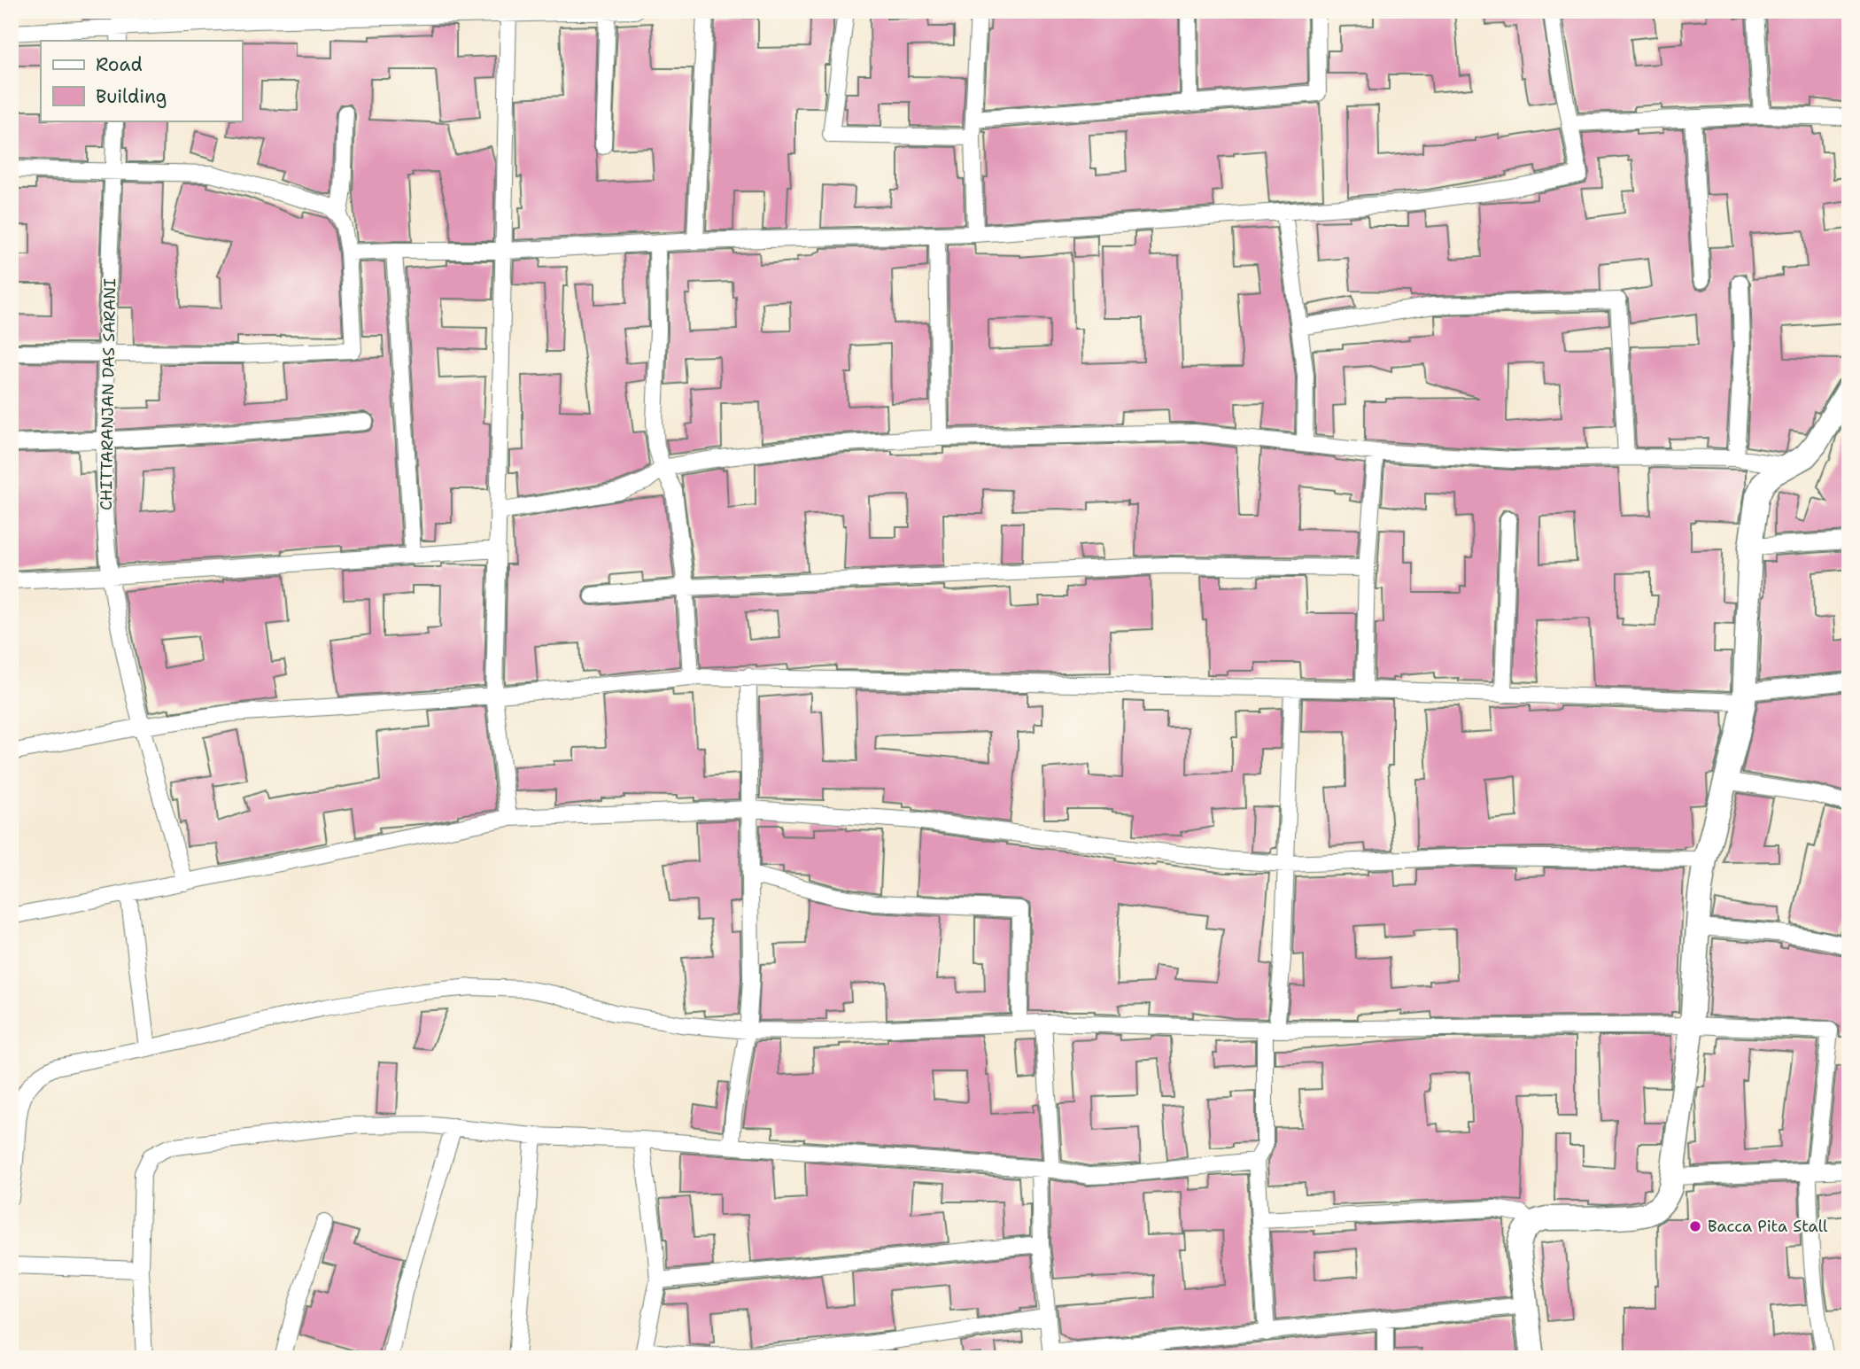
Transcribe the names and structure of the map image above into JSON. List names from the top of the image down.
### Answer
{
  "streets": {
    "street": ["CHITTARANJAN DAS SARANI"]
  },
  "places": ["Bacca Pita Stall"],
  "legend": ["Road", "Building"]
}
